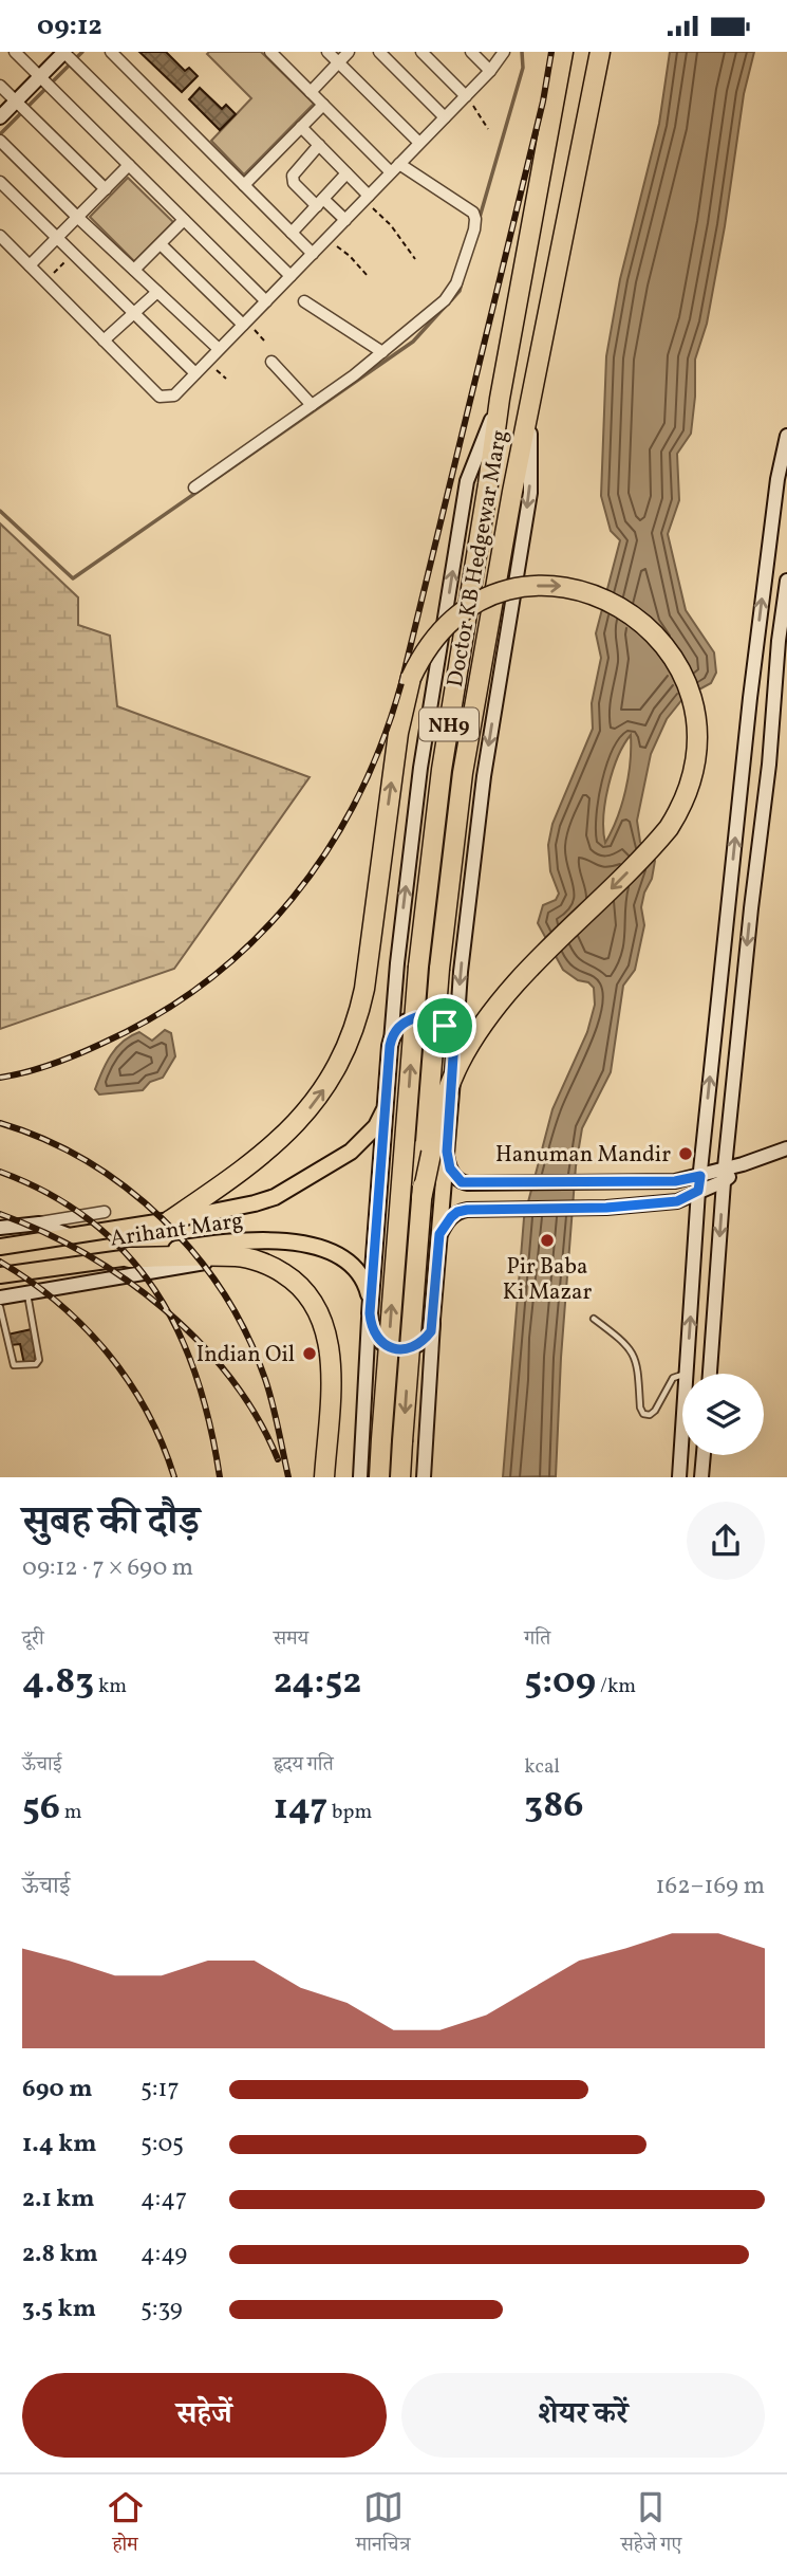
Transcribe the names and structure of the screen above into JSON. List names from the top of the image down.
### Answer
{
  "streets": {
    "highway": ["Doctor KB Hedgewar Marg", "NH9"],
    "main road": ["Arihant Marg"]
  },
  "places": ["Hanuman Mandir", "Pir Baba Ki Mazar", "Indian Oil"],
  "page": {
    "status": "09:12",
    "heading": ["सुबह की दौड़", "09:12 · 7 × 690 m"],
    "stats": [
      ["दूरी", "4.83 km"],
      ["समय", "24:52"],
      ["गति", "5:09 /km"],
      ["ऊँचाई", "56 m"],
      ["हृदय गति", "147 bpm"],
      ["kcal", "386"]
    ],
    "chart": ["ऊँचाई", "162–169 m"],
    "list": [
      {
        "name": "690 m",
        "note": "5:17"
      },
      {
        "name": "1.4 km",
        "note": "5:05"
      },
      {
        "name": "2.1 km",
        "note": "4:47"
      },
      {
        "name": "2.8 km",
        "note": "4:49"
      },
      {
        "name": "3.5 km",
        "note": "5:39"
      }
    ],
    "buttons": ["सहेजें", "शेयर करें"],
    "tabs": ["होम", "मानचित्र", "सहेजे गए"]
  }
}
